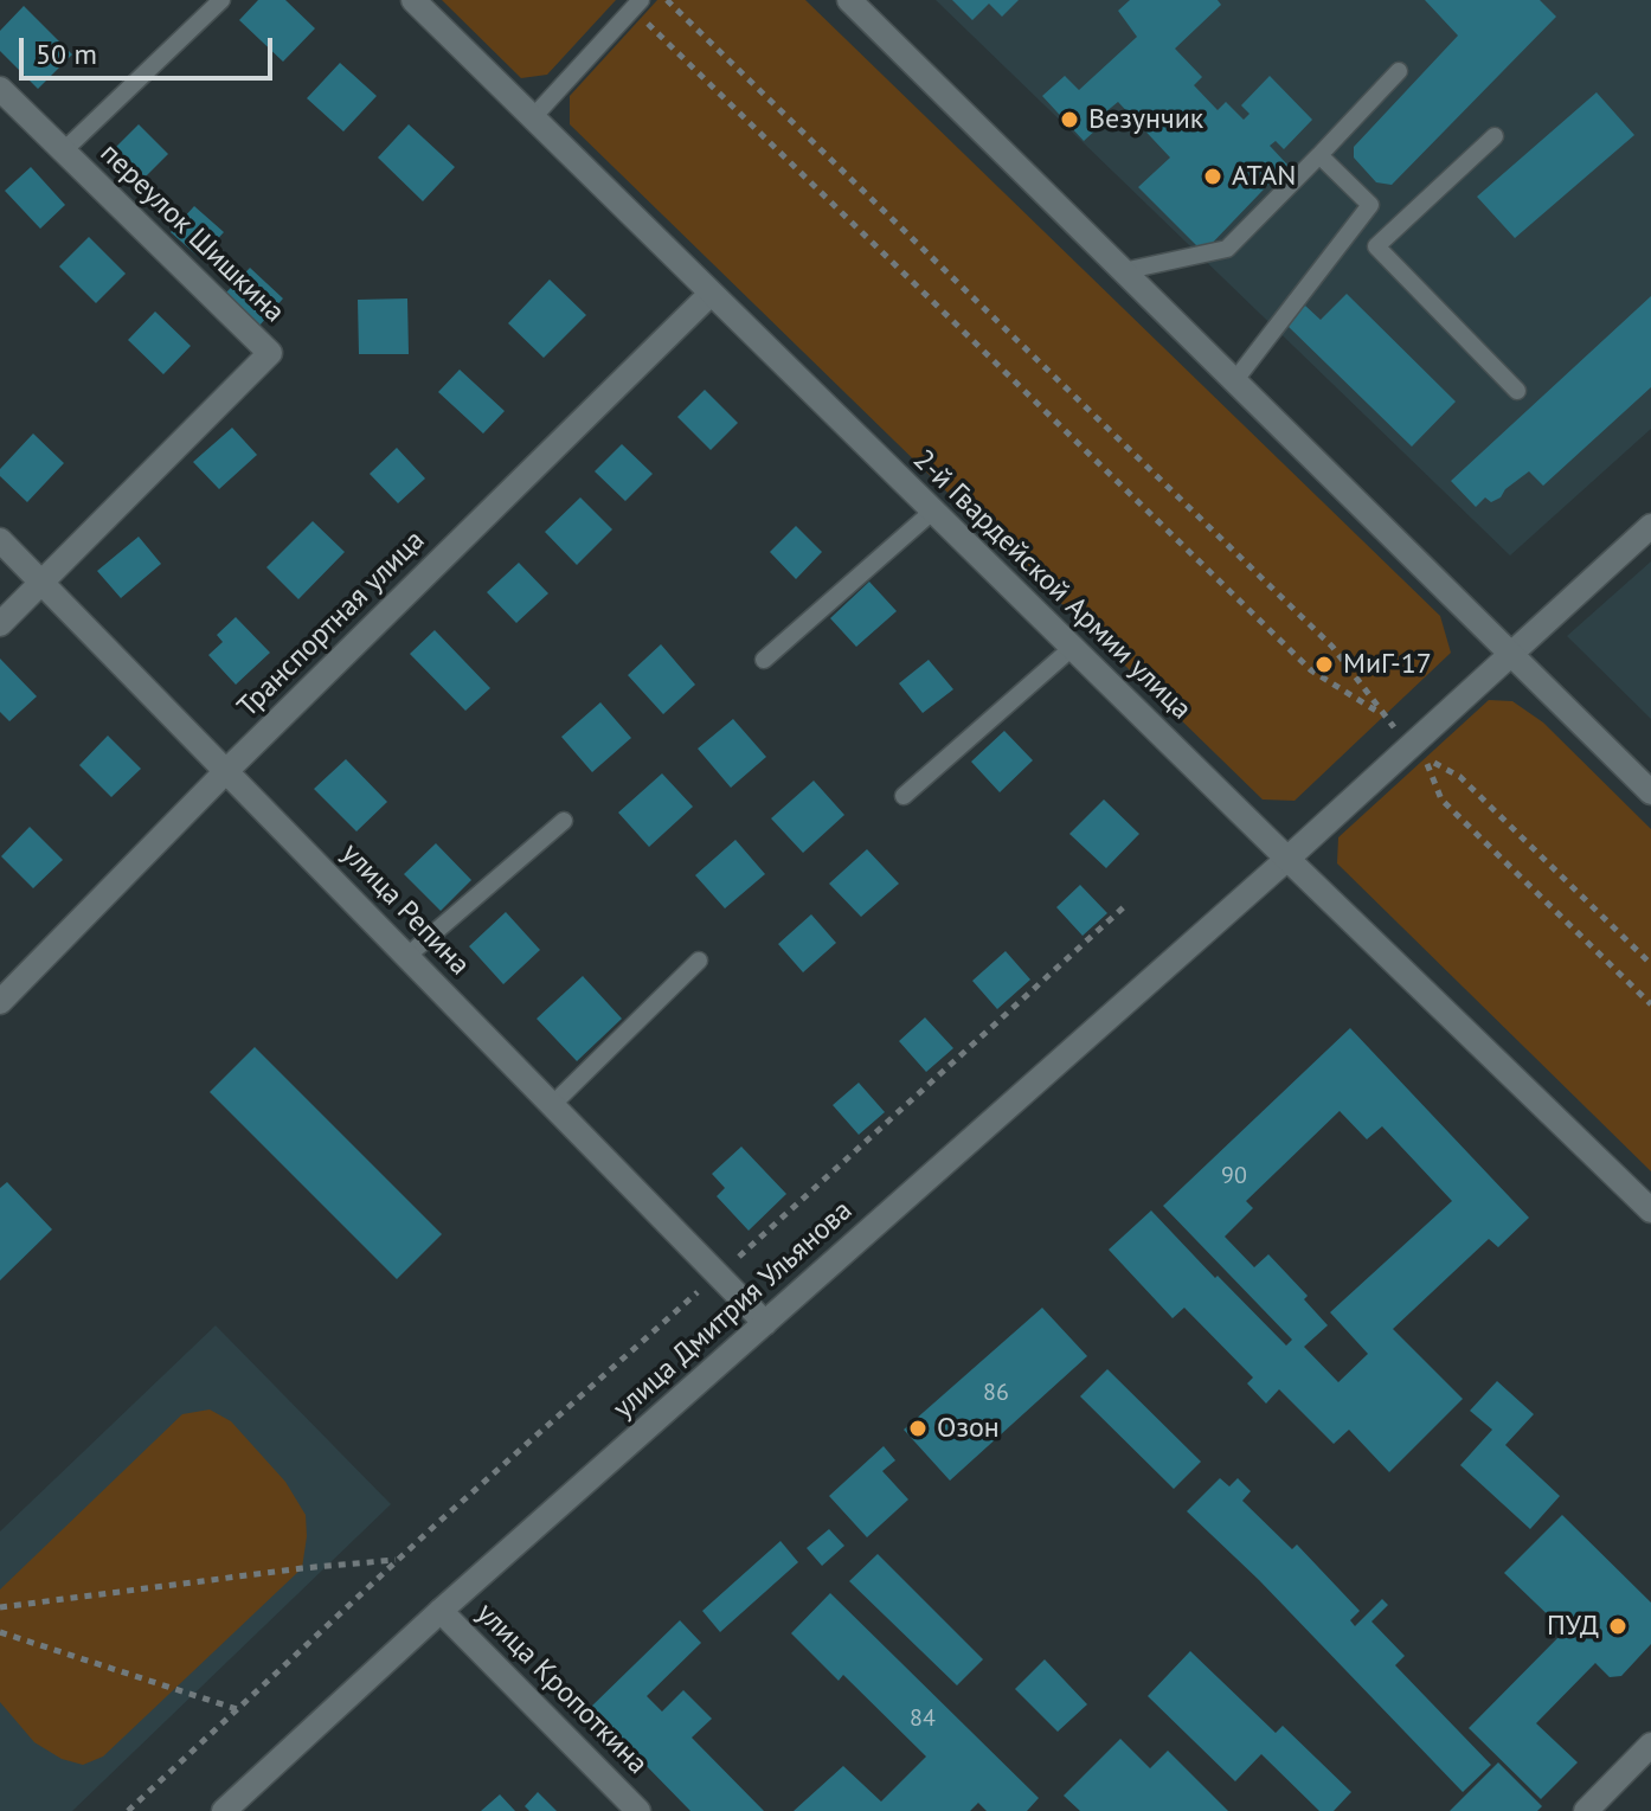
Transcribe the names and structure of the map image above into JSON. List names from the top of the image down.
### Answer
{
  "streets": {
    "street": [
      "переулок Шишкина",
      "2-й Гвардейской Армии улица",
      "Транспортная улица",
      "улица Репина",
      "улица Дмитрия Ульянова",
      "улица Кропоткина"
    ]
  },
  "crossings": [
    ["переулок Шишкина", "улица Репина"],
    ["2-й Гвардейской Армии улица", "Транспортная улица"],
    ["2-й Гвардейской Армии улица", "улица Дмитрия Ульянова"],
    ["Транспортная улица", "улица Репина"],
    ["улица Репина", "улица Дмитрия Ульянова"],
    ["улица Дмитрия Ульянова", "улица Кропоткина"]
  ],
  "places": [
    "Везунчик",
    "ATAN",
    "МиГ-17",
    "Озон",
    "ПУД"
  ],
  "house_numbers": ["90", "86", "84"],
  "scale_bar": "50 m"
}
